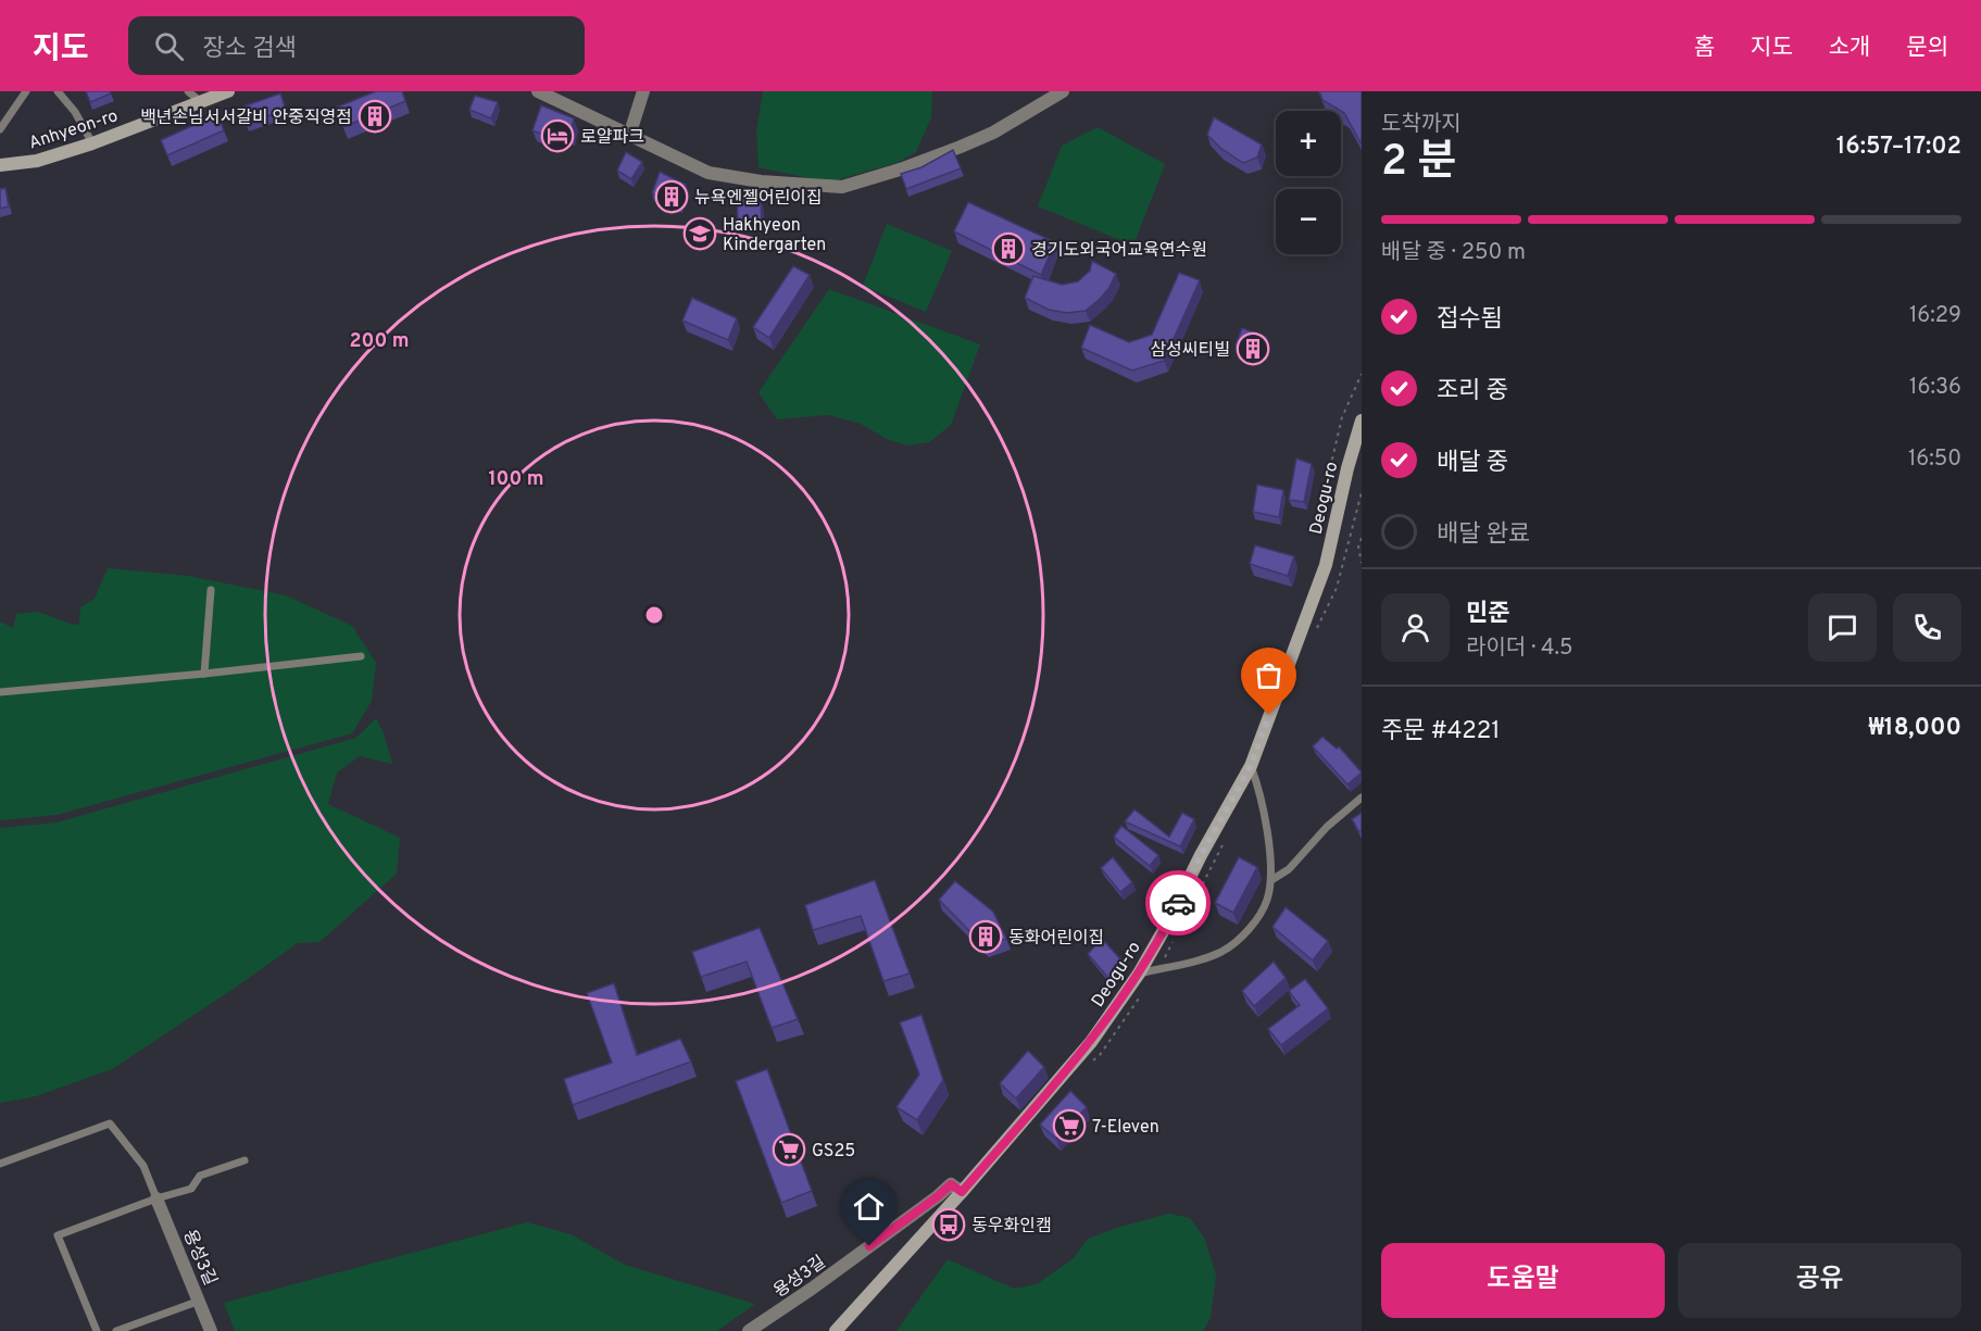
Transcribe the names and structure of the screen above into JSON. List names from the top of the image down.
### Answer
{
  "streets": {
    "street": ["Anhyeon-ro", "Deogu-ro", "용성3길"]
  },
  "crossings": [
    ["Deogu-ro", "용성3길"]
  ],
  "places": {
    "building": [
      "백년손님서서갈비 안중직영점",
      "뉴욕엔젤어린이집",
      "경기도외국어교육연수원",
      "삼성씨티빌",
      "동화어린이집"
    ],
    "hotel": ["로얄파크"],
    "school or university": ["Hakhyeon Kindergarten"],
    "supermarket": ["7-Eleven", "GS25"],
    "bus stop": ["동우화인캠"]
  },
  "page": {
    "header": "지도",
    "search": "장소 검색",
    "nav": [
      "홈",
      "지도",
      "소개",
      "문의"
    ],
    "heading": ["2 분", "도착까지", "16:57–17:02"],
    "panel": [
      "민준",
      "라이더 · 4.5",
      "주문 #4221",
      "₩18,000"
    ],
    "map_buttons": ["+", "−"],
    "bar": "배달 중 · 250 m",
    "list": [
      ["접수됨", "16:29"],
      ["조리 중", "16:36"],
      ["배달 중", "16:50"],
      "배달 완료"
    ],
    "buttons": ["도움말", "공유"]
  },
  "rings": ["200 m", "100 m"]
}
